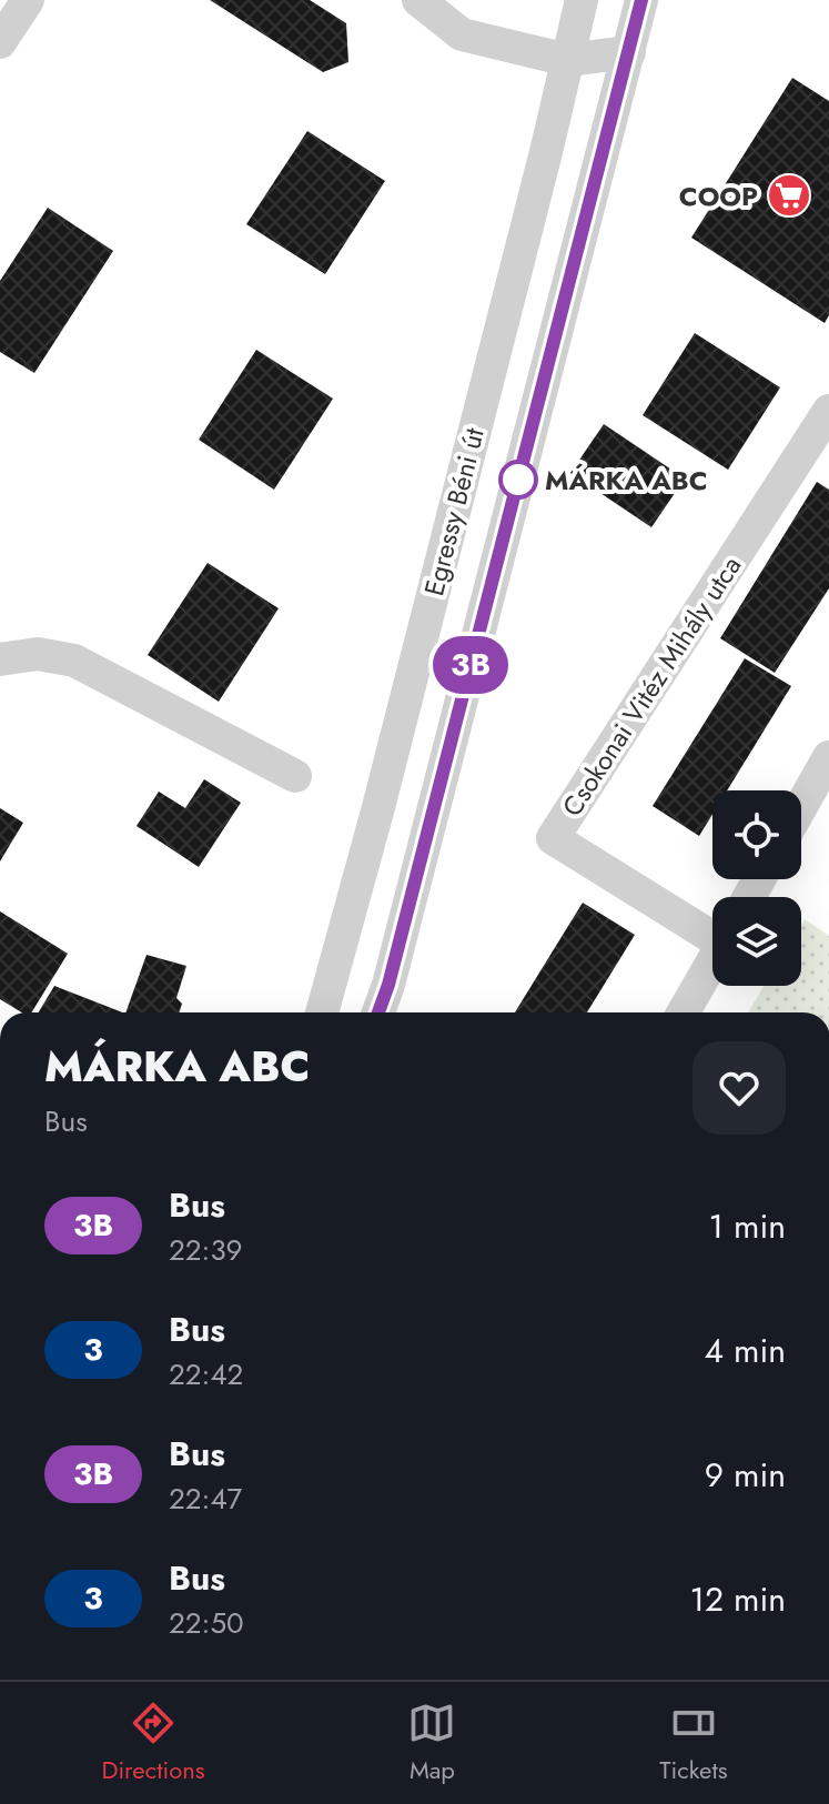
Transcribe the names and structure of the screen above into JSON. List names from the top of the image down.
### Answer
{
  "streets": {
    "street": ["Egressy Béni út", "Csokonai Vitéz Mihály utca"]
  },
  "places": {
    "supermarket": ["COOP"],
    "other": ["MÁRKA ABC"]
  },
  "lines": ["bus line 3B"],
  "page": {
    "on_map": "3B",
    "heading": ["MÁRKA ABC", "Bus"],
    "list": [
      {
        "mark": "3B",
        "name": "Bus",
        "note": "22:39",
        "value": "1 min"
      },
      {
        "mark": "3",
        "name": "Bus",
        "note": "22:42",
        "value": "4 min"
      },
      {
        "mark": "3B",
        "name": "Bus",
        "note": "22:47",
        "value": "9 min"
      },
      {
        "mark": "3",
        "name": "Bus",
        "note": "22:50",
        "value": "12 min"
      }
    ],
    "tabs": ["Directions", "Map", "Tickets"]
  }
}
